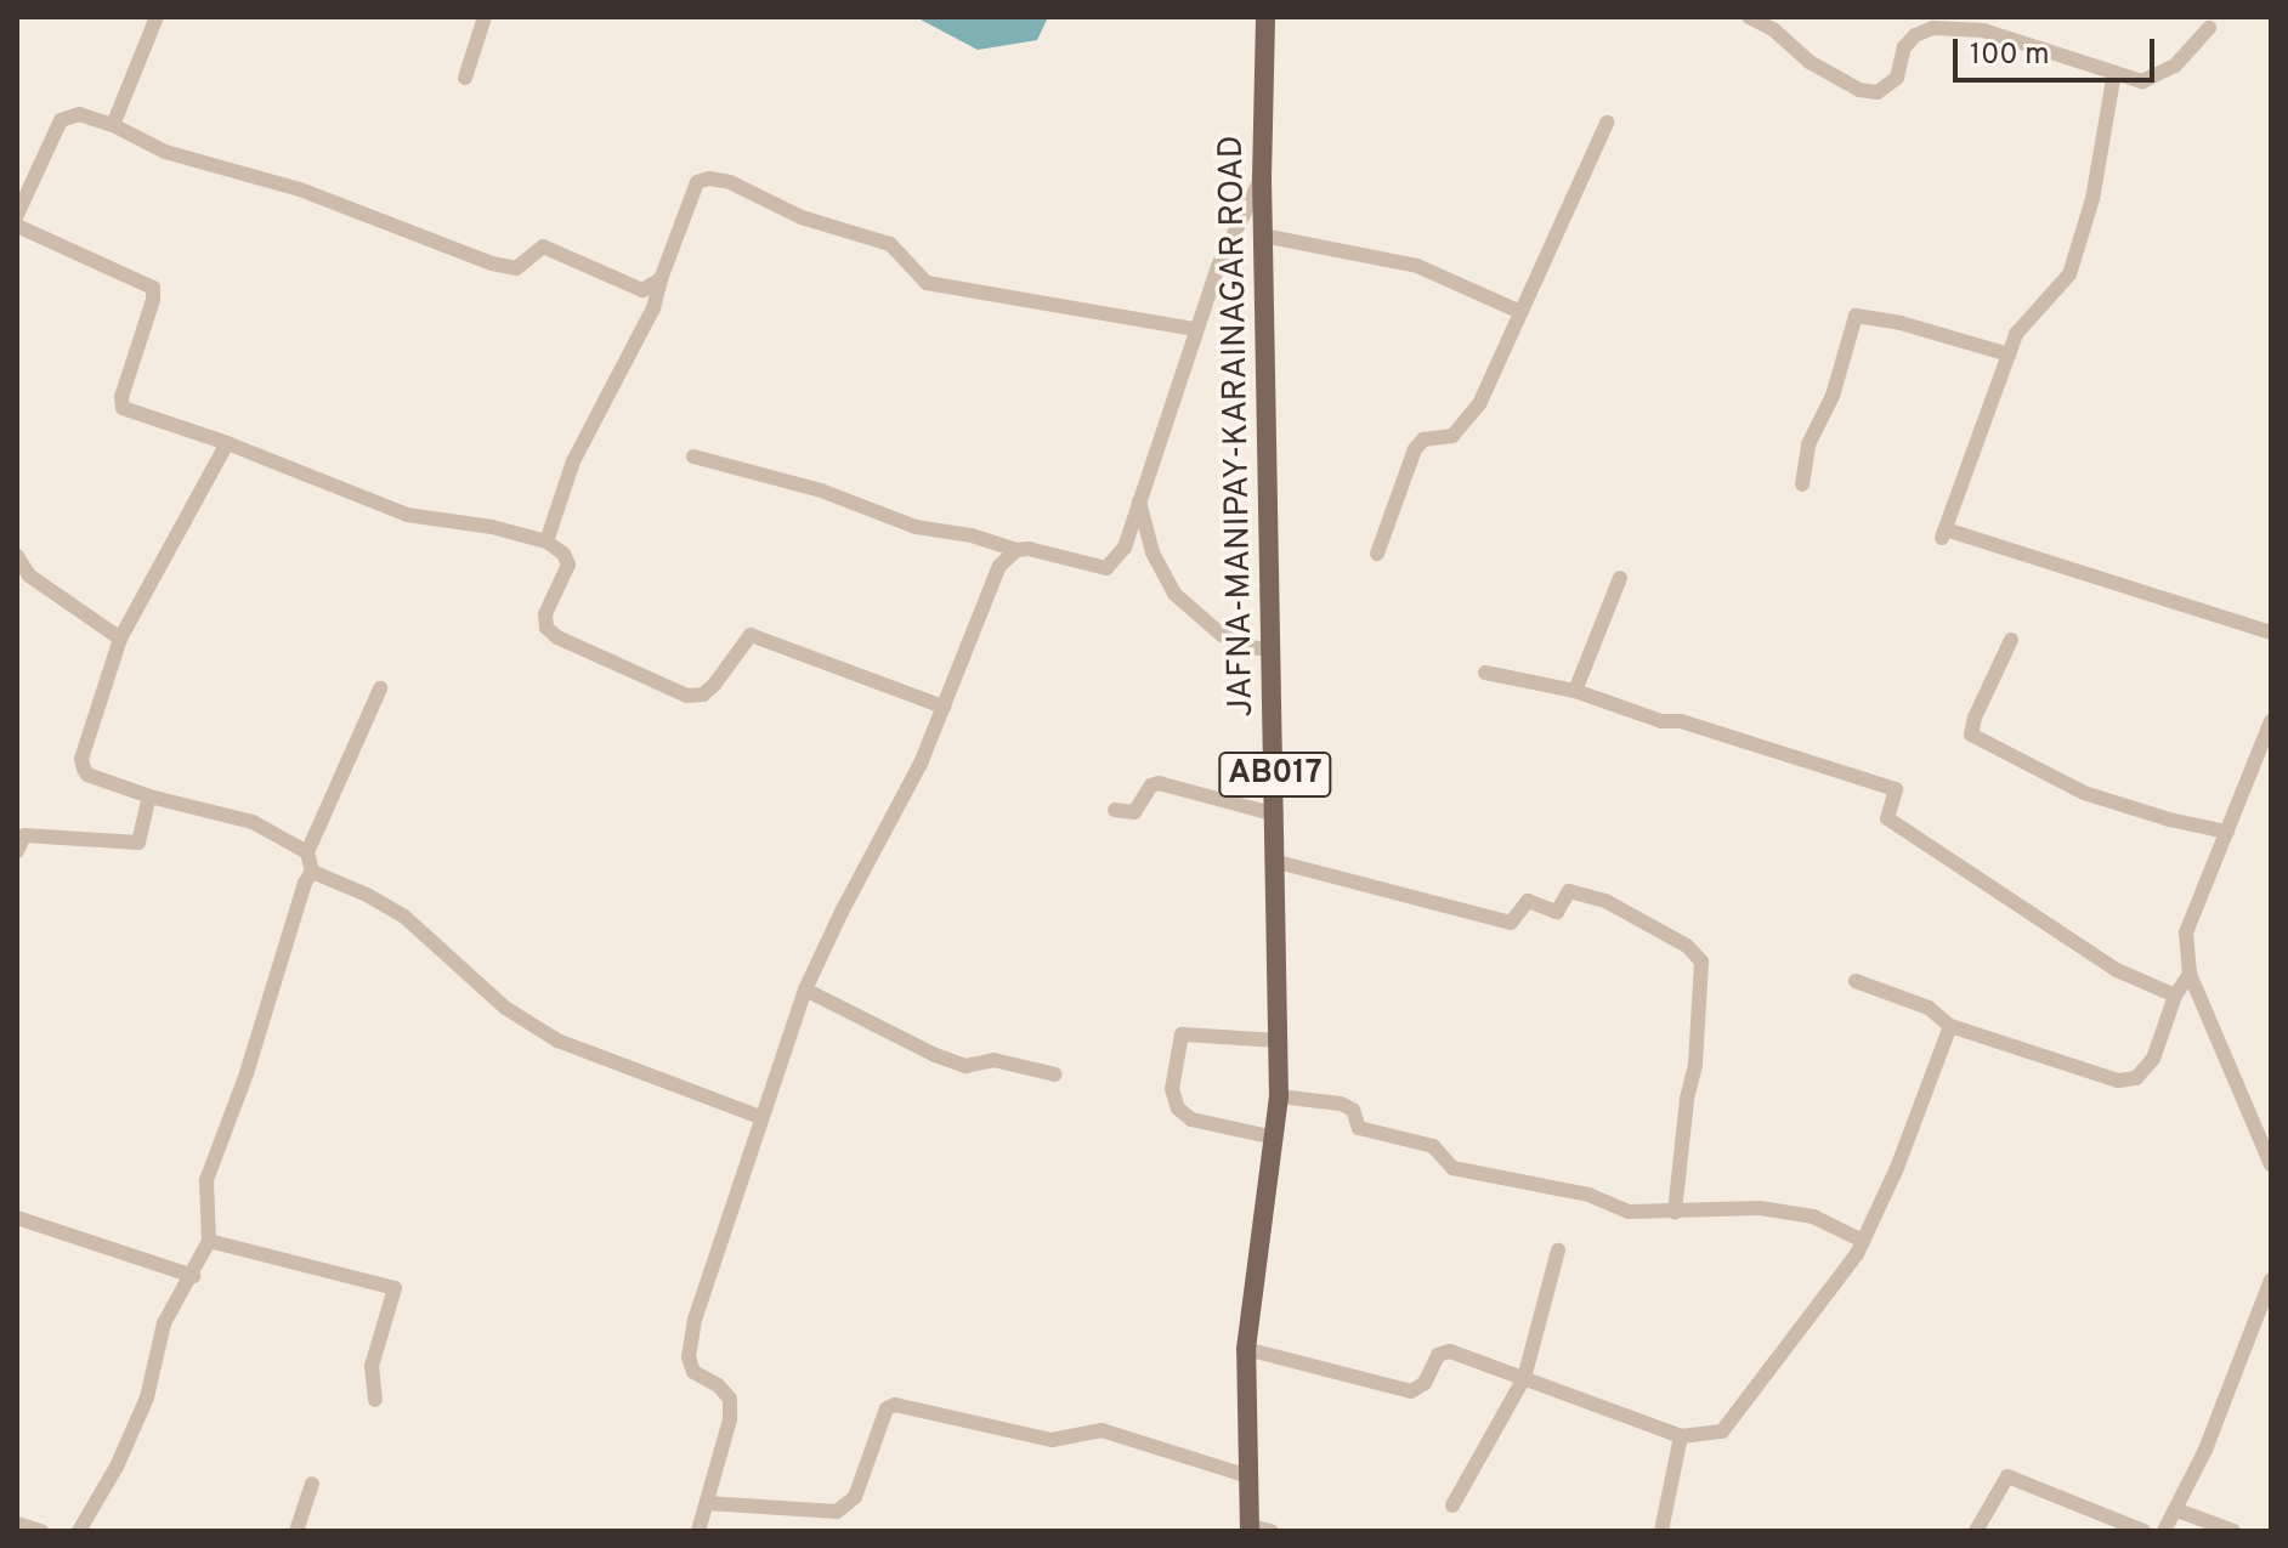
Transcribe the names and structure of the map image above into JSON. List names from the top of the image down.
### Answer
{
  "streets": {
    "main road": ["JAFNA-MANIPAY-KARAINAGAR ROAD", "AB017"]
  },
  "scale_bar": "100 m"
}
